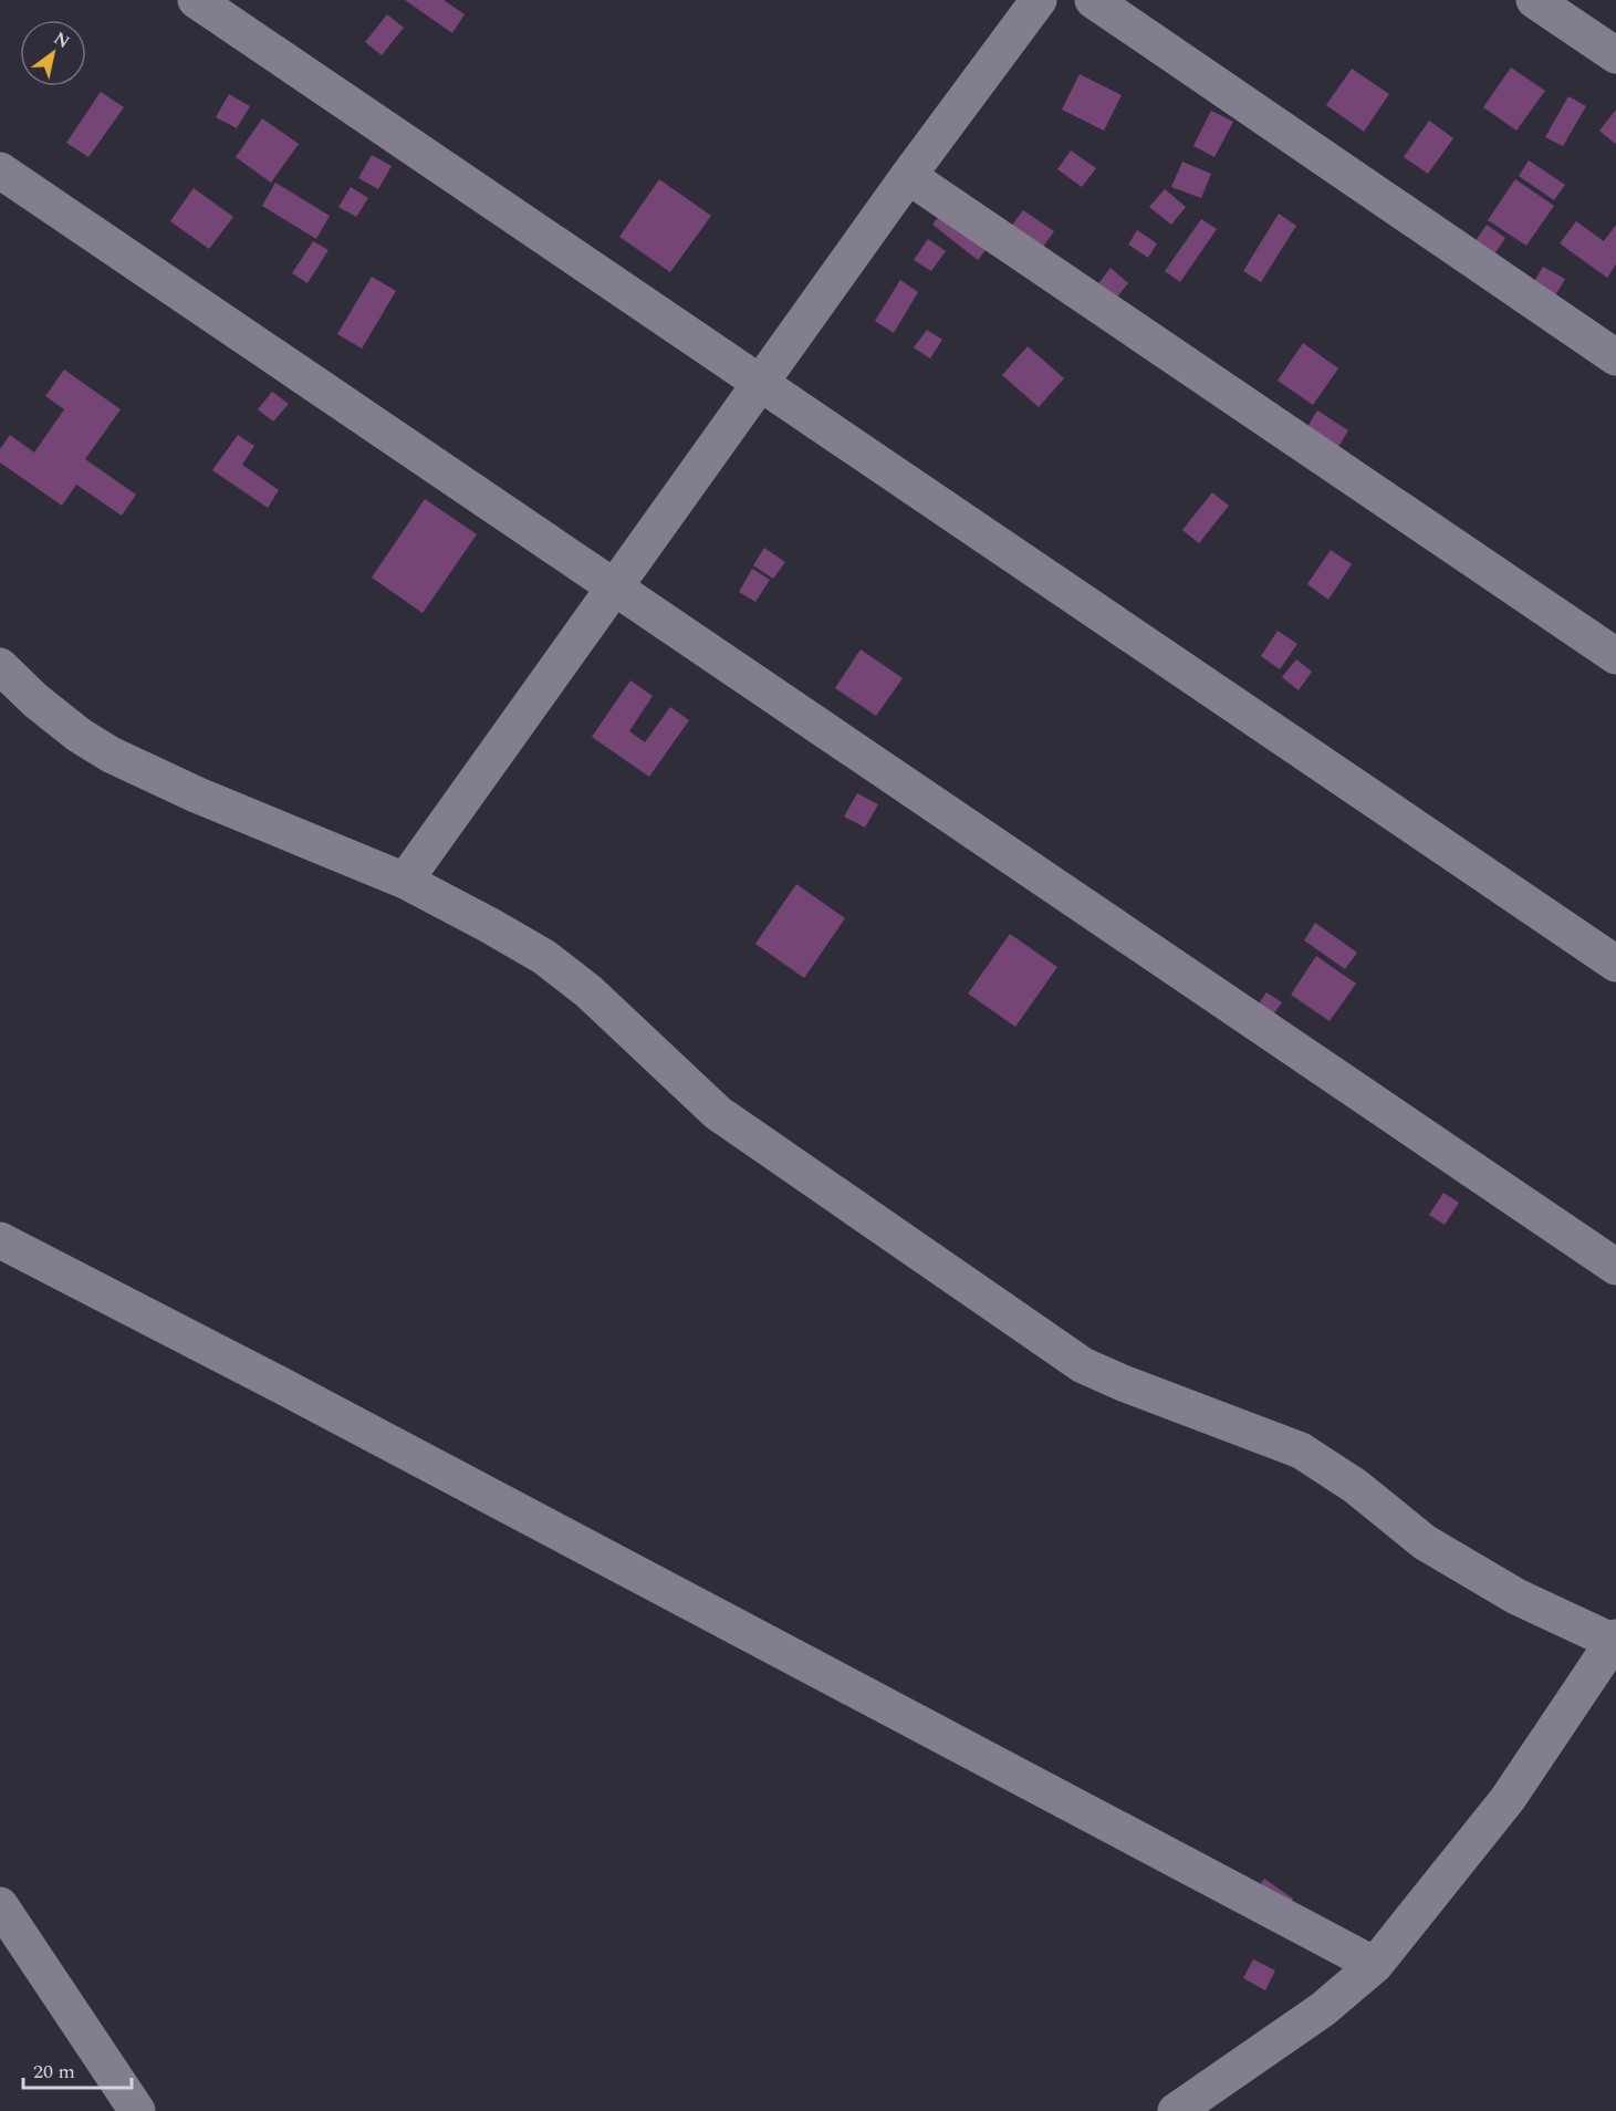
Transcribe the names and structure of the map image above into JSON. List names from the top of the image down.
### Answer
{
  "scale_bar": "20 m",
  "north": "top right"
}
